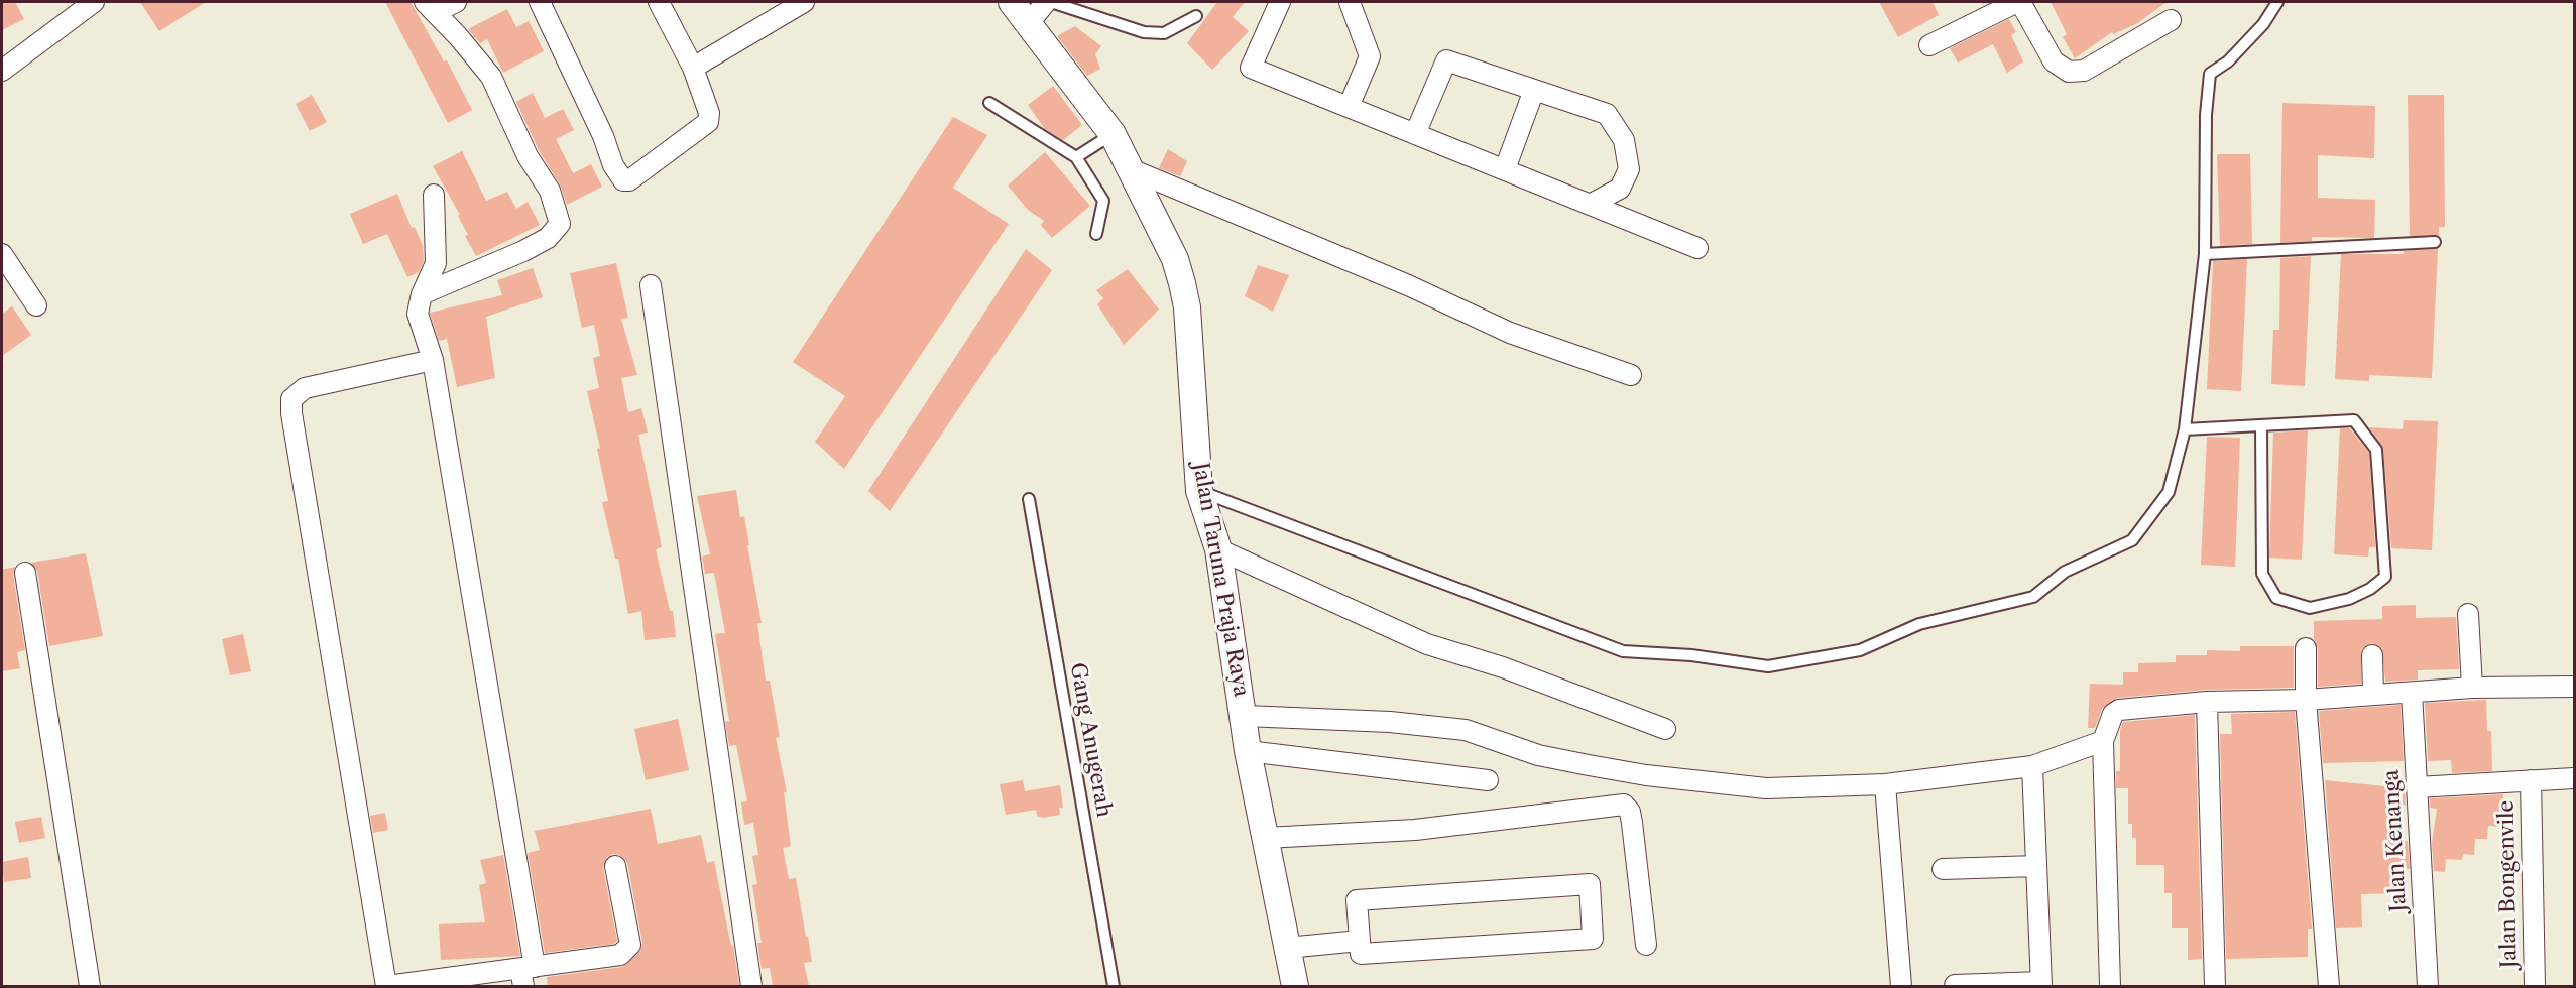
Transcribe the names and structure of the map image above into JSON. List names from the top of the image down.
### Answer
{
  "streets": {
    "street": ["Jalan Taruna Praja Raya", "Jalan Kenanga", "Jalan Bongenvile"],
    "lane": ["Gang Anugerah"]
  }
}
